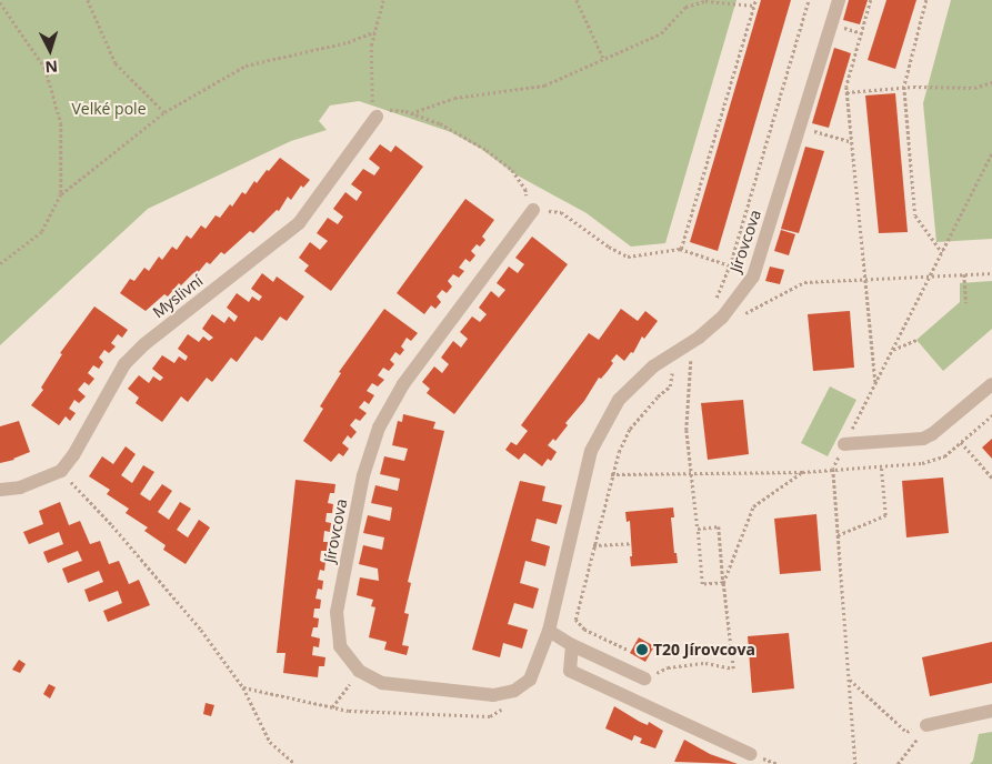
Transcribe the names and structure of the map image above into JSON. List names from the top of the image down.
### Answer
{
  "streets": {
    "street": ["Jírovcova", "Myslivní"]
  },
  "parks": ["Velké pole"],
  "places": ["T20 Jírovcova"],
  "north": "bottom"
}
